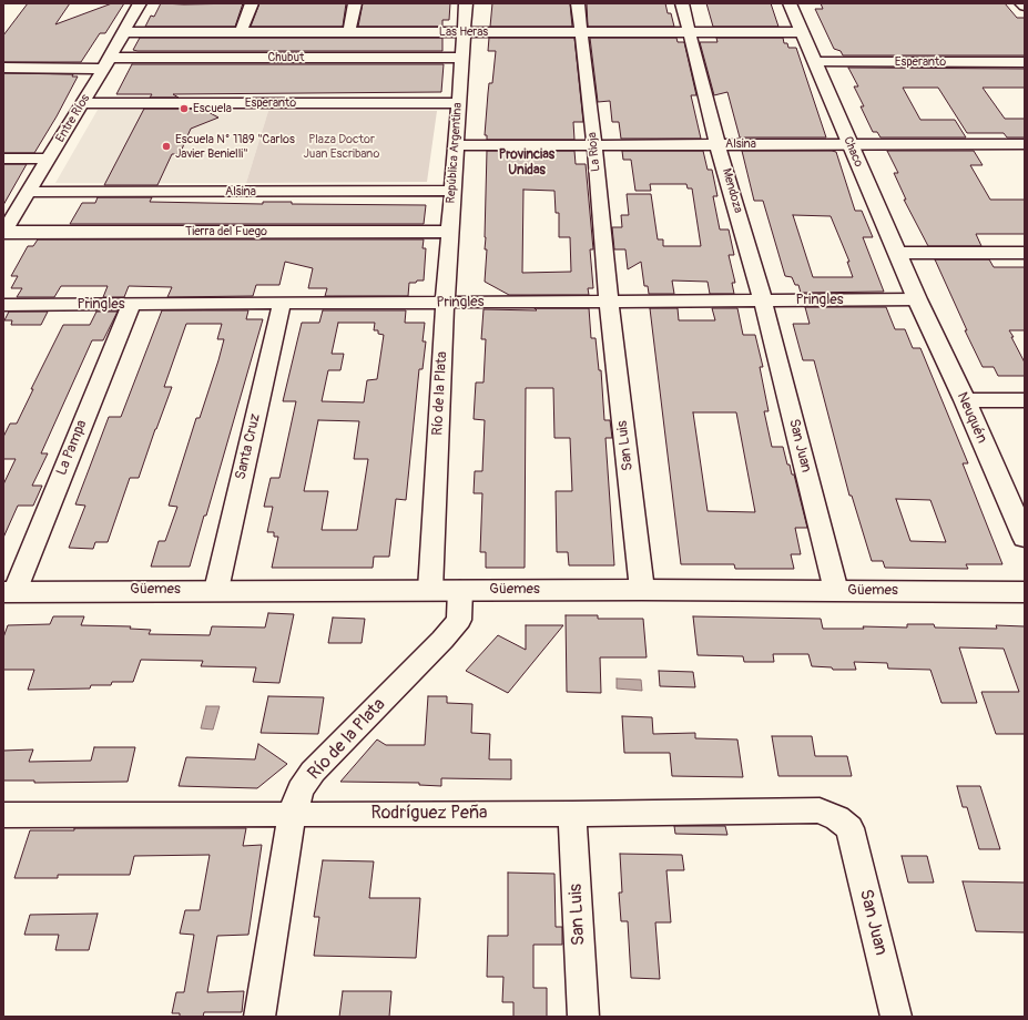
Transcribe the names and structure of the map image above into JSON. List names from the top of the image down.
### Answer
{
  "streets": {
    "main road": ["Chaco", "Neuquén", "Güemes"],
    "street": [
      "Las Heras",
      "Chubut",
      "Esperanto",
      "Entre Ríos",
      "Alsina",
      "La Rioja",
      "República Argentina",
      "Mendoza",
      "Tierra del Fuego",
      "Pringles",
      "Río de la Plata",
      "San Luis",
      "San Juan",
      "Santa Cruz",
      "La Pampa",
      "Rodríguez Peña"
    ]
  },
  "crossings": [
    ["Las Heras", "Entre Ríos"],
    ["Las Heras", "La Rioja"],
    ["Las Heras", "Chaco"],
    ["Las Heras", "República Argentina"],
    ["Las Heras", "Mendoza"],
    ["Chubut", "Entre Ríos"],
    ["Chubut", "República Argentina"],
    ["Esperanto", "Entre Ríos"],
    ["Esperanto", "Chaco"],
    ["Esperanto", "República Argentina"],
    ["Entre Ríos", "Alsina"],
    ["Entre Ríos", "Tierra del Fuego"],
    ["Alsina", "La Rioja"],
    ["Alsina", "Chaco"],
    ["Alsina", "República Argentina"],
    ["Alsina", "Mendoza"],
    ["La Rioja", "Pringles"],
    ["La Rioja", "San Luis"],
    ["Chaco", "Pringles"],
    ["Chaco", "Neuquén"],
    ["República Argentina", "Tierra del Fuego"],
    ["República Argentina", "Pringles"],
    ["República Argentina", "Río de la Plata"],
    ["Mendoza", "Pringles"],
    ["Mendoza", "San Juan"],
    ["Pringles", "Río de la Plata"],
    ["Pringles", "Neuquén"],
    ["Pringles", "San Luis"],
    ["Pringles", "San Juan"],
    ["Pringles", "Santa Cruz"],
    ["Pringles", "La Pampa"],
    ["Río de la Plata", "Güemes"],
    ["Río de la Plata", "Rodríguez Peña"],
    ["San Luis", "Güemes"],
    ["San Luis", "Rodríguez Peña"],
    ["San Juan", "Güemes"],
    ["San Juan", "Rodríguez Peña"],
    ["Santa Cruz", "Güemes"],
    ["La Pampa", "Güemes"]
  ],
  "districts": ["Provincias Unidas"],
  "parks": ["Plaza Doctor Juan Escribano"],
  "places": ["Escuela", "Escuela N° 1189 \"Carlos Javier Benielli\""]
}
